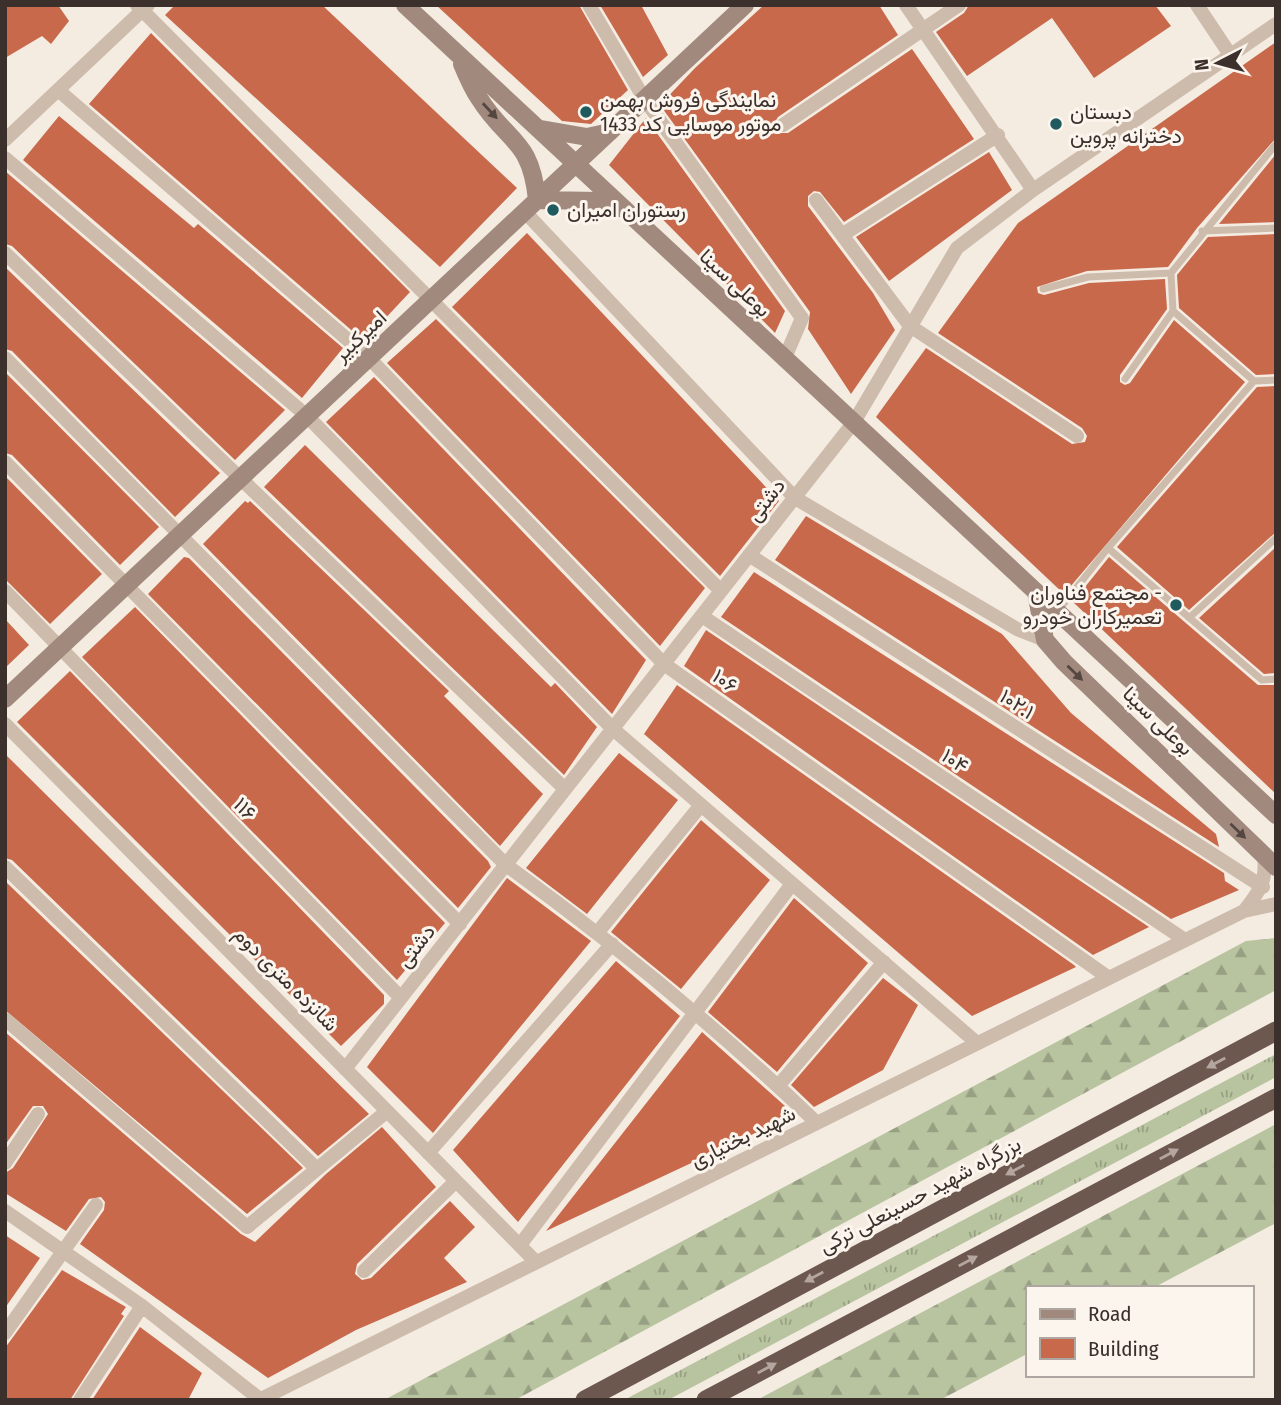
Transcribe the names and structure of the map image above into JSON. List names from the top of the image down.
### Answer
{
  "streets": {
    "highway": ["بزرگراه شهید حسینعلی ترکی"],
    "main road": ["بوعلی سینا", "امیرکبیر"],
    "street": [
      "دشتی",
      "۱۰۶",
      "۱۰۲.۱",
      "۱۰۴",
      "۱۱۶",
      "شانزده متری دوم",
      "شهید بختیاری"
    ]
  },
  "crossings": [
    ["بوعلی سینا", "امیرکبیر"],
    ["بوعلی سینا", "دشتی"],
    ["امیرکبیر", "۱۰۶"],
    ["امیرکبیر", "۱۱۶"],
    ["دشتی", "۱۰۶"],
    ["دشتی", "۱۰۲.۱"],
    ["دشتی", "۱۰۴"],
    ["دشتی", "۱۱۶"],
    ["دشتی", "شانزده متری دوم"],
    ["۱۰۶", "شهید بختیاری"],
    ["۱۰۴", "شهید بختیاری"],
    ["شانزده متری دوم", "شهید بختیاری"]
  ],
  "places": [
    "نمایندگی فروش بهمن موتور موسایی کد 1433",
    "دبستان دخترانه پروین",
    "رستوران امیران",
    "مجتمع فناوران - تعمیرکاران خودرو"
  ],
  "legend": ["Road", "Building"],
  "north": "left"
}
